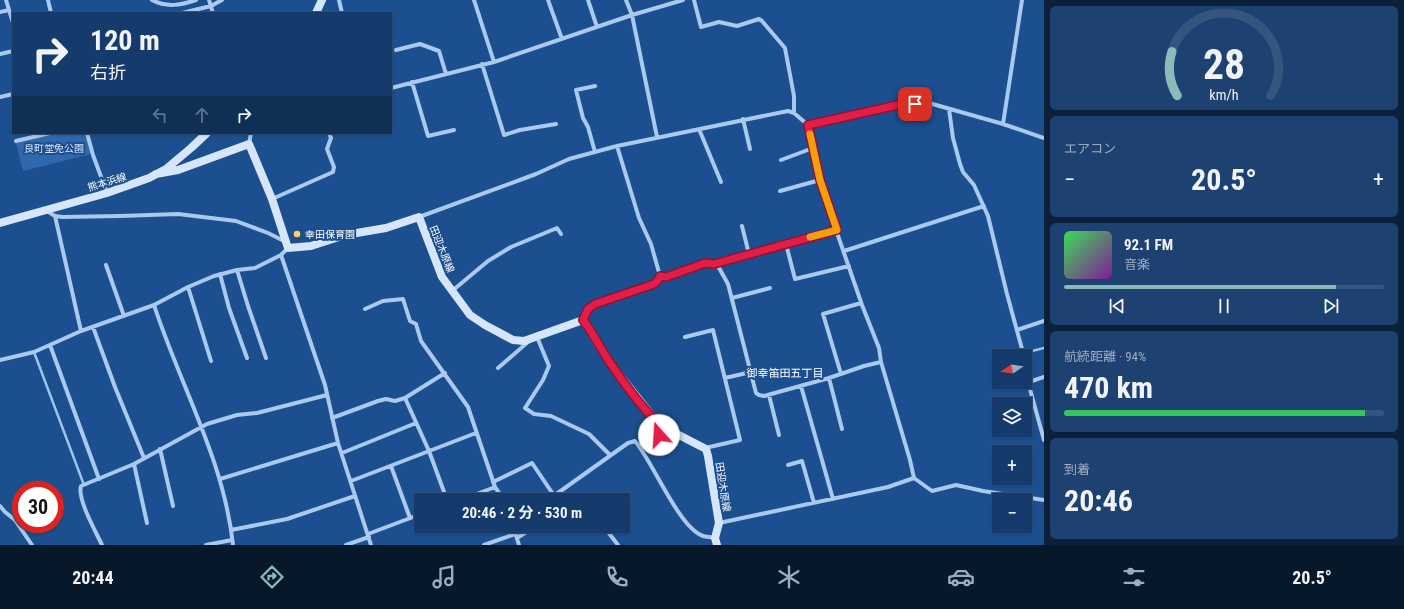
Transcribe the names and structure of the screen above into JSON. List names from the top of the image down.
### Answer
{
  "streets": {
    "main road": ["熊本浜線", "田迎木原線"]
  },
  "districts": ["御幸笛田五丁目"],
  "parks": ["良町堂免公園"],
  "places": ["幸田保育園"],
  "north": "left",
  "page": {
    "turn": ["120 m", "右折"],
    "tile": [
      "エアコン",
      ["航続距離 · 94%", "470 km"],
      ["到着", "20:46"]
    ],
    "heat": ["−", "20.5°", "+"],
    "song": ["92.1 FM", "音楽"],
    "map_buttons": ["+", "−"],
    "limit": "30",
    "trip": "20:46 · 2 分 · 530 m",
    "tabs": ["20:44", "20.5°"],
    "gauge": ["28", "km/h"]
  }
}
